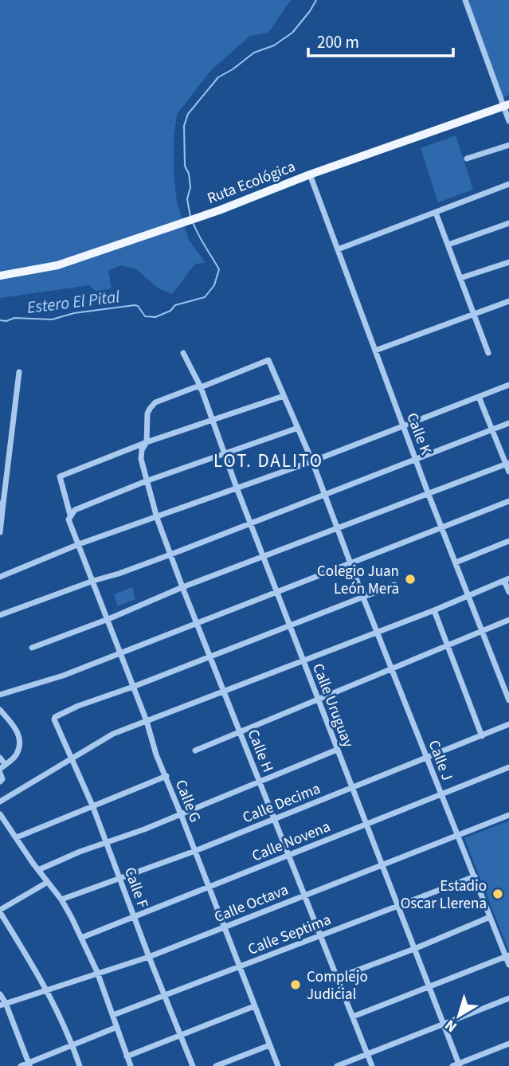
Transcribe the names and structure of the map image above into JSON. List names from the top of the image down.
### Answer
{
  "streets": {
    "main road": ["Ruta Ecológica"],
    "street": [
      "Calle K",
      "Calle Uruguay",
      "Calle H",
      "Calle J",
      "Calle G",
      "Calle Decima",
      "Calle Novena",
      "Calle F",
      "Calle Octava",
      "Calle Septima"
    ]
  },
  "crossings": [
    ["Ruta Ecológica", "Calle K"],
    ["Calle Uruguay", "Calle H"],
    ["Calle Uruguay", "Calle Decima"],
    ["Calle Uruguay", "Calle Novena"],
    ["Calle Uruguay", "Calle Octava"],
    ["Calle Uruguay", "Calle Septima"],
    ["Calle H", "Calle J"],
    ["Calle H", "Calle G"],
    ["Calle H", "Calle Decima"],
    ["Calle H", "Calle Novena"],
    ["Calle H", "Calle Octava"],
    ["Calle H", "Calle Septima"],
    ["Calle J", "Calle Decima"],
    ["Calle J", "Calle Novena"],
    ["Calle J", "Calle Octava"],
    ["Calle J", "Calle Septima"],
    ["Calle G", "Calle Decima"],
    ["Calle G", "Calle Novena"],
    ["Calle G", "Calle F"],
    ["Calle G", "Calle Octava"],
    ["Calle G", "Calle Septima"],
    ["Calle Decima", "Calle F"],
    ["Calle Novena", "Calle F"],
    ["Calle F", "Calle Octava"],
    ["Calle F", "Calle Septima"]
  ],
  "districts": ["LOT. DALITO"],
  "water": ["Estero El Pital"],
  "places": ["Colegio Juan León Mera", "Estadio Oscar Llerena", "Complejo Judicial"],
  "scale_bar": "200 m",
  "north": "bottom left"
}
